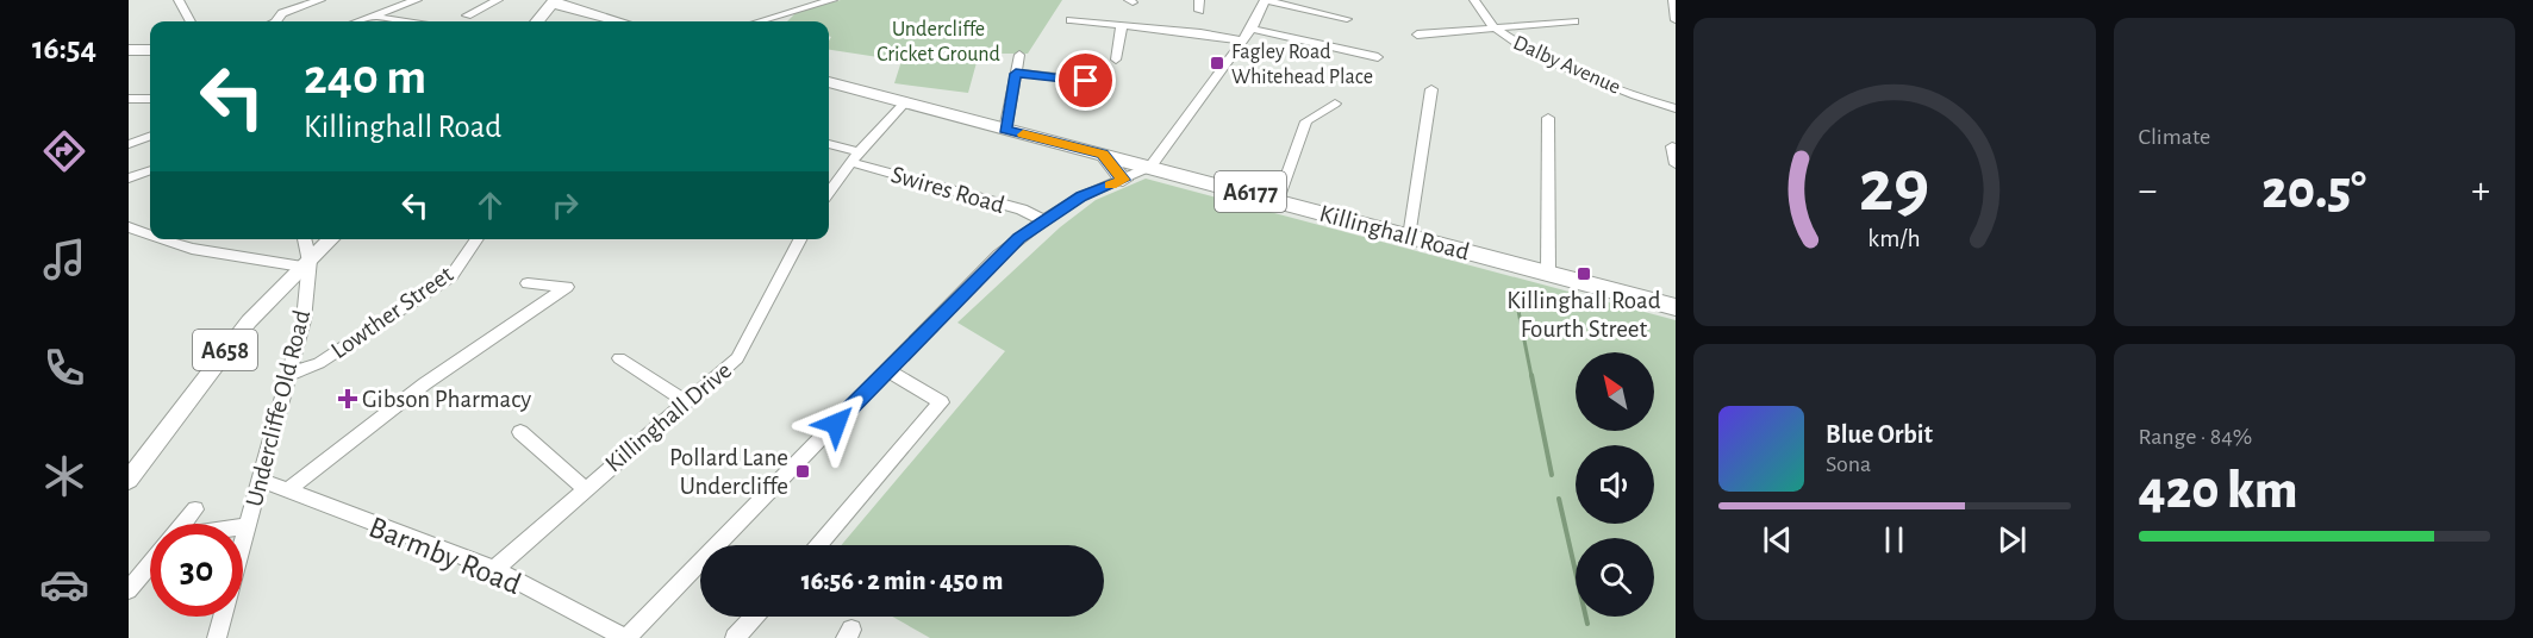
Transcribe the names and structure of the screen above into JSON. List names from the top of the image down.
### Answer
{
  "streets": {
    "highway": ["A6177", "Killinghall Road"],
    "main road": ["A658"],
    "street": [
      "Dalby Avenue",
      "Swires Road",
      "Lowther Street",
      "Undercliffe Old Road",
      "Killinghall Drive",
      "Barmby Road"
    ]
  },
  "crossings": [
    ["Lowther Street", "Undercliffe Old Road"],
    ["A658", "Undercliffe Old Road"],
    ["Undercliffe Old Road", "Barmby Road"],
    ["Killinghall Drive", "Barmby Road"]
  ],
  "parks": ["Undercliffe Cricket Ground"],
  "places": {
    "transit": ["Fagley Road Whitehead Place", "Killinghall Road Fourth Street", "Pollard Lane Undercliffe"],
    "health": ["Gibson Pharmacy"]
  },
  "north": "top left",
  "page": {
    "tabs": "16:54",
    "tile": [
      "Climate",
      ["Range · 84%", "420 km"]
    ],
    "turn": ["240 m", "Killinghall Road"],
    "heat": ["−", "20.5°", "+"],
    "song": ["Blue Orbit", "Sona"],
    "limit": "30",
    "trip": "16:56 · 2 min · 450 m",
    "gauge": ["29", "km/h"]
  }
}
